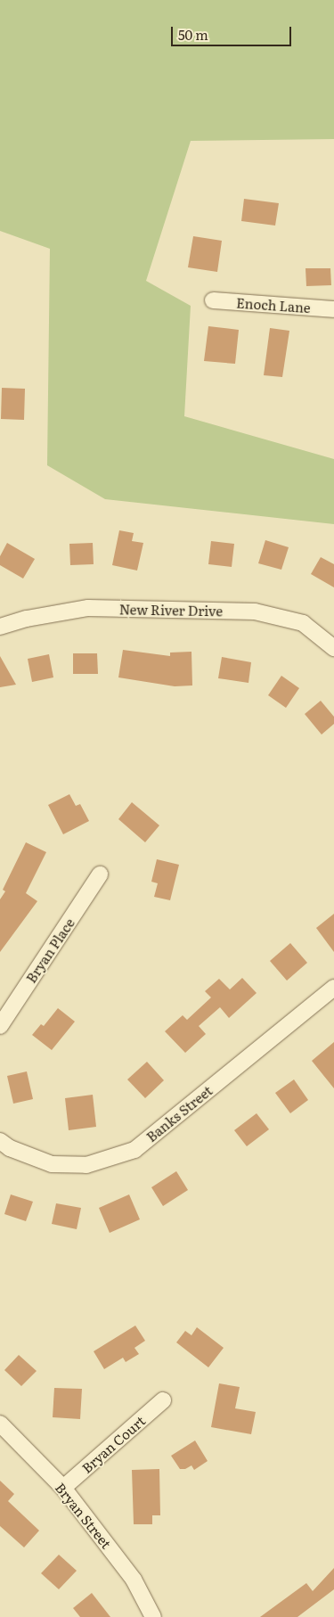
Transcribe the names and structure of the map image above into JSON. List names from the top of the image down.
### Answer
{
  "streets": {
    "street": [
      "Enoch Lane",
      "New River Drive",
      "Bryan Place",
      "Banks Street",
      "Bryan Court",
      "Bryan Street"
    ]
  },
  "crossings": [
    ["Bryan Court", "Bryan Street"]
  ],
  "scale_bar": "50 m"
}
